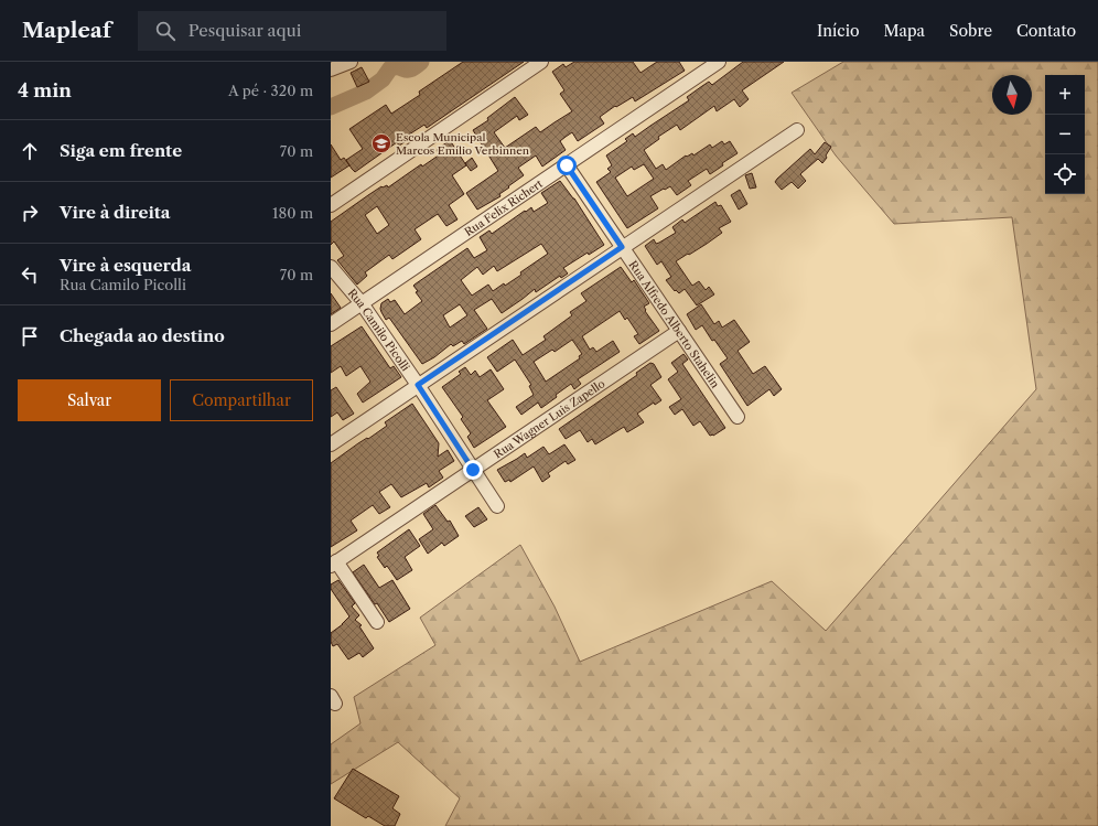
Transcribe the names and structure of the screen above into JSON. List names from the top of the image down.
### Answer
{
  "streets": {
    "street": [
      "Rua Felix Richert",
      "Rua Alfredo Alberto Stahelin",
      "Rua Camilo Picolli",
      "Rua Wagner Luis Zapello"
    ]
  },
  "crossings": [
    ["Rua Felix Richert", "Rua Alfredo Alberto Stahelin"],
    ["Rua Felix Richert", "Rua Camilo Picolli"],
    ["Rua Alfredo Alberto Stahelin", "Rua Wagner Luis Zapello"],
    ["Rua Camilo Picolli", "Rua Wagner Luis Zapello"]
  ],
  "places": {
    "school or university": ["Escola Municipal Marcos Emílio Verbinnen"]
  },
  "north": "bottom",
  "page": {
    "header": "Mapleaf",
    "search": "Pesquisar aqui",
    "nav": [
      "Início",
      "Mapa",
      "Sobre",
      "Contato"
    ],
    "heading": ["4 min", "A pé · 320 m"],
    "map_buttons": ["+", "−"],
    "list": [
      ["Siga em frente", "70 m"],
      ["Vire à direita", "180 m"],
      ["Vire à esquerda", "Rua Camilo Picolli", "70 m"],
      "Chegada ao destino"
    ],
    "buttons": ["Salvar", "Compartilhar"]
  }
}
